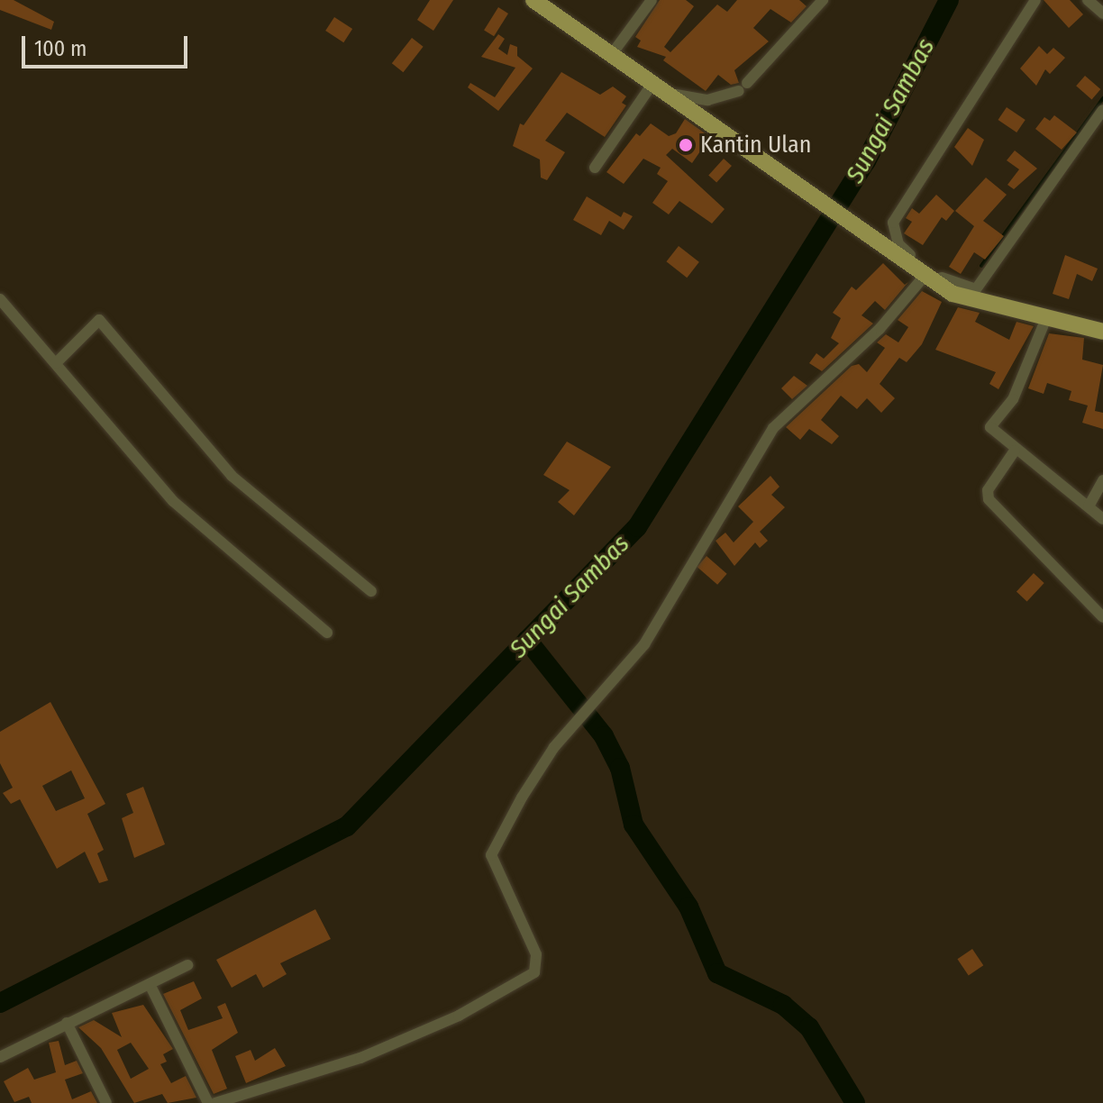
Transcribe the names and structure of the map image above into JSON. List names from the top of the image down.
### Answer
{
  "water": ["Sungai Sambas"],
  "places": ["Kantin Ulan"],
  "scale_bar": "100 m"
}
